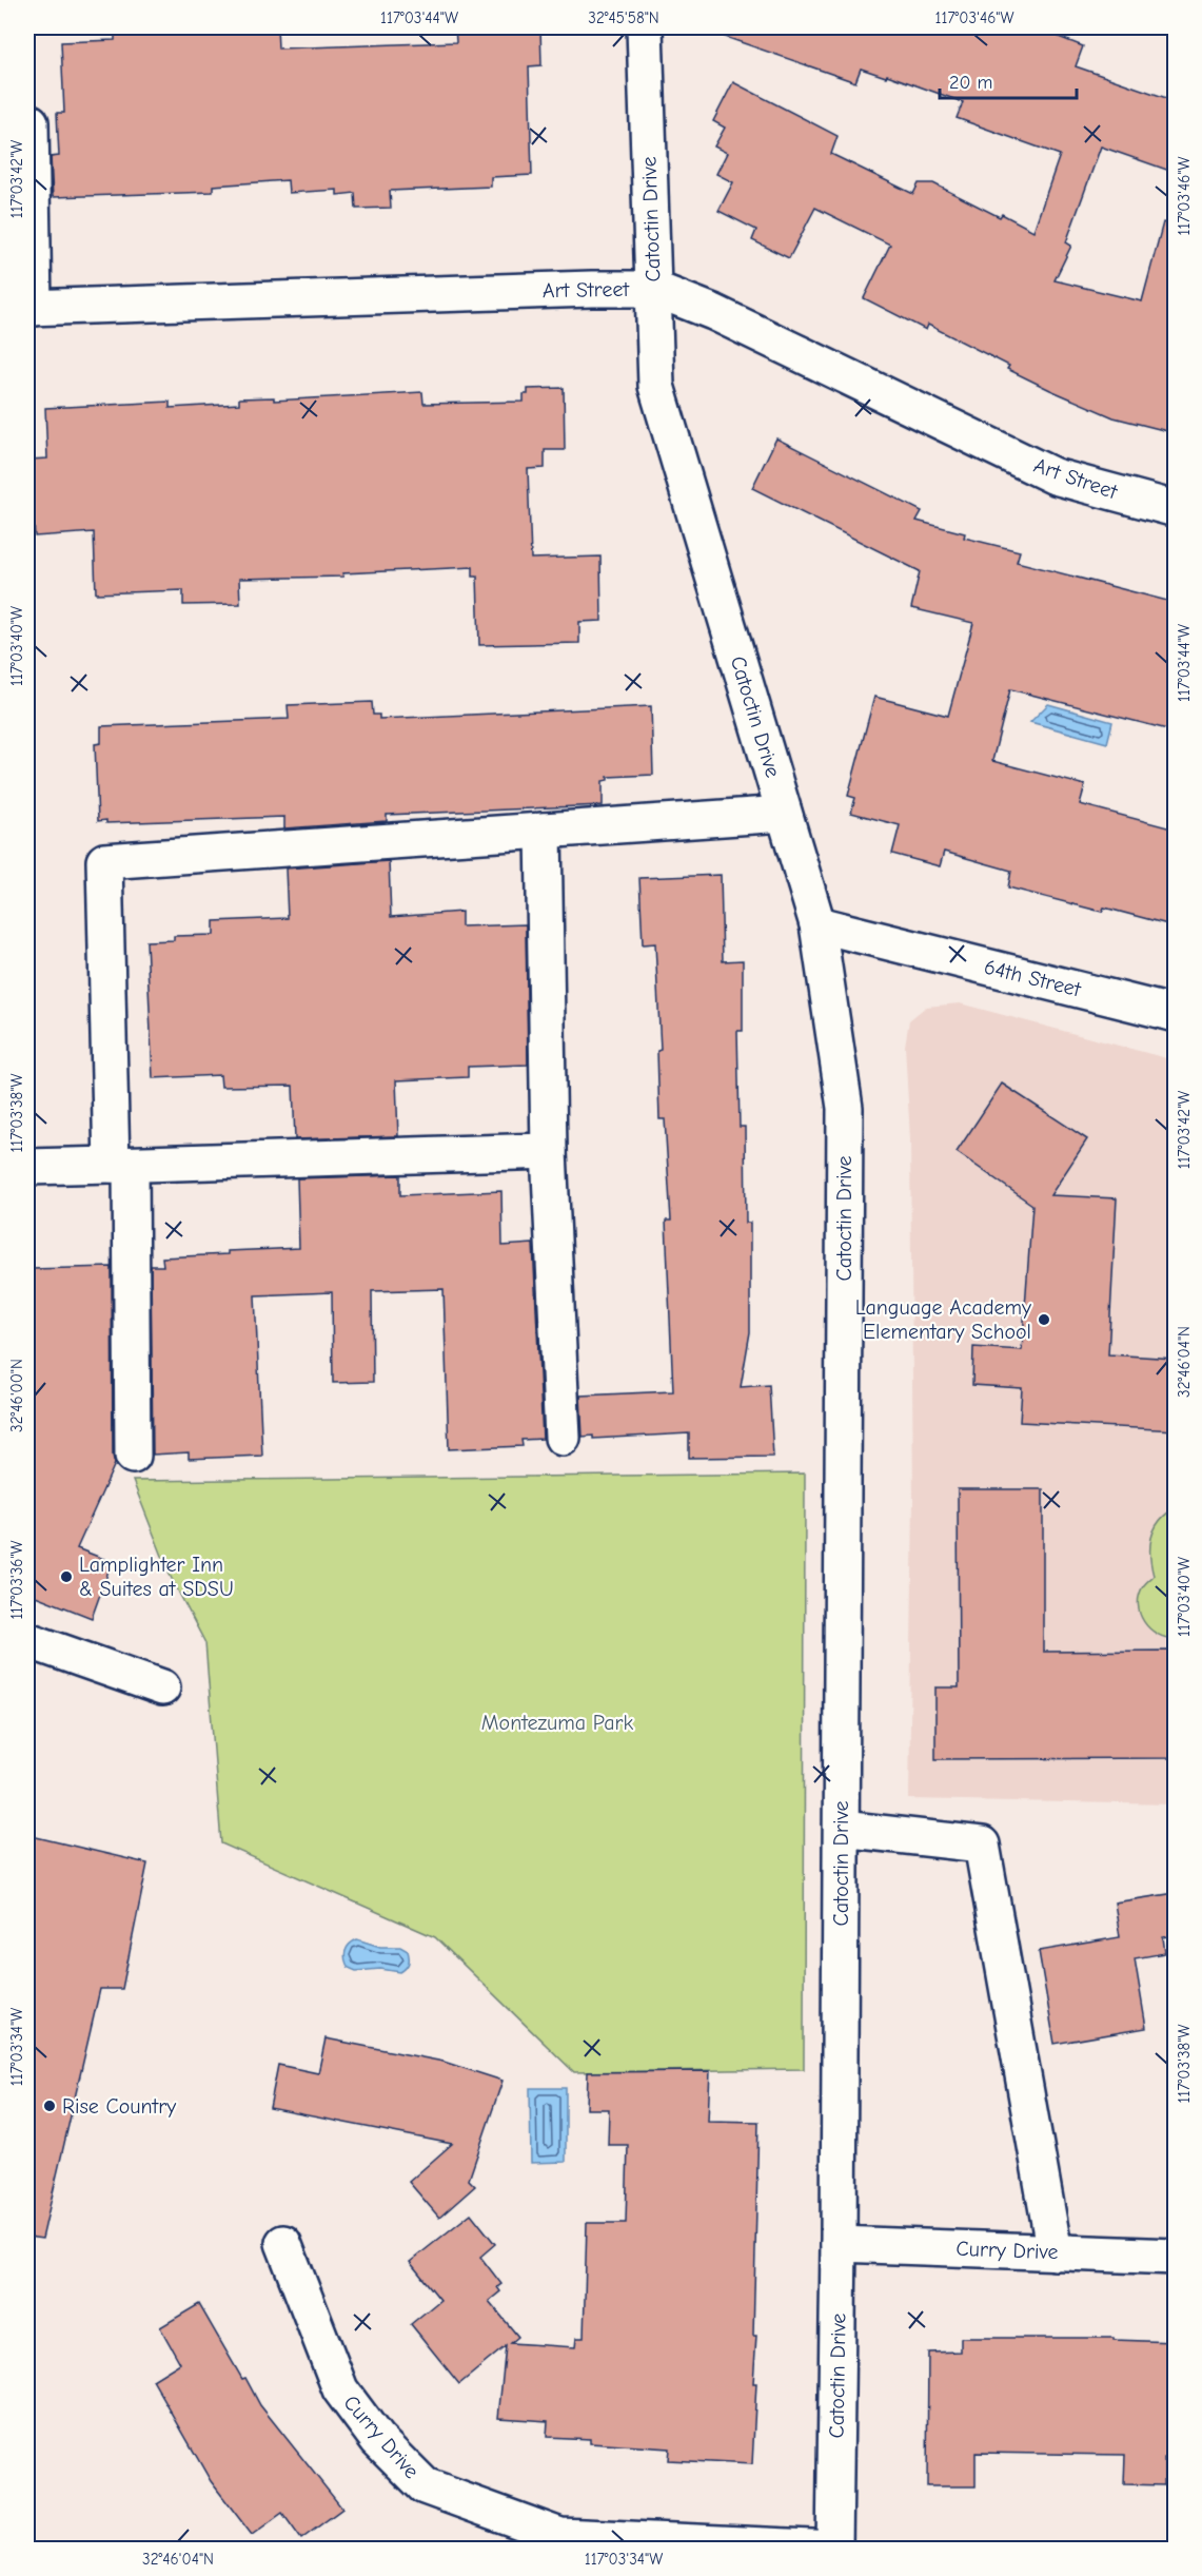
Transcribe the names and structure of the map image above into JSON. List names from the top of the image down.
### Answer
{
  "streets": {
    "street": [
      "Catoctin Drive",
      "Art Street",
      "64th Street",
      "Curry Drive"
    ]
  },
  "crossings": [
    ["Catoctin Drive", "Art Street"],
    ["Catoctin Drive", "64th Street"],
    ["Catoctin Drive", "Curry Drive"]
  ],
  "parks": ["Montezuma Park"],
  "places": ["Language Academy Elementary School", "Lamplighter Inn & Suites at SDSU", "Rise Country"],
  "scale_bar": "20 m",
  "coordinates": [
    "117°03'44\"W",
    "32°45'58\"N",
    "117°03'46\"W",
    "117°03'42\"W",
    "117°03'40\"W",
    "117°03'38\"W",
    "32°46'04\"N",
    "32°46'00\"N",
    "117°03'36\"W",
    "117°03'34\"W"
  ]
}
